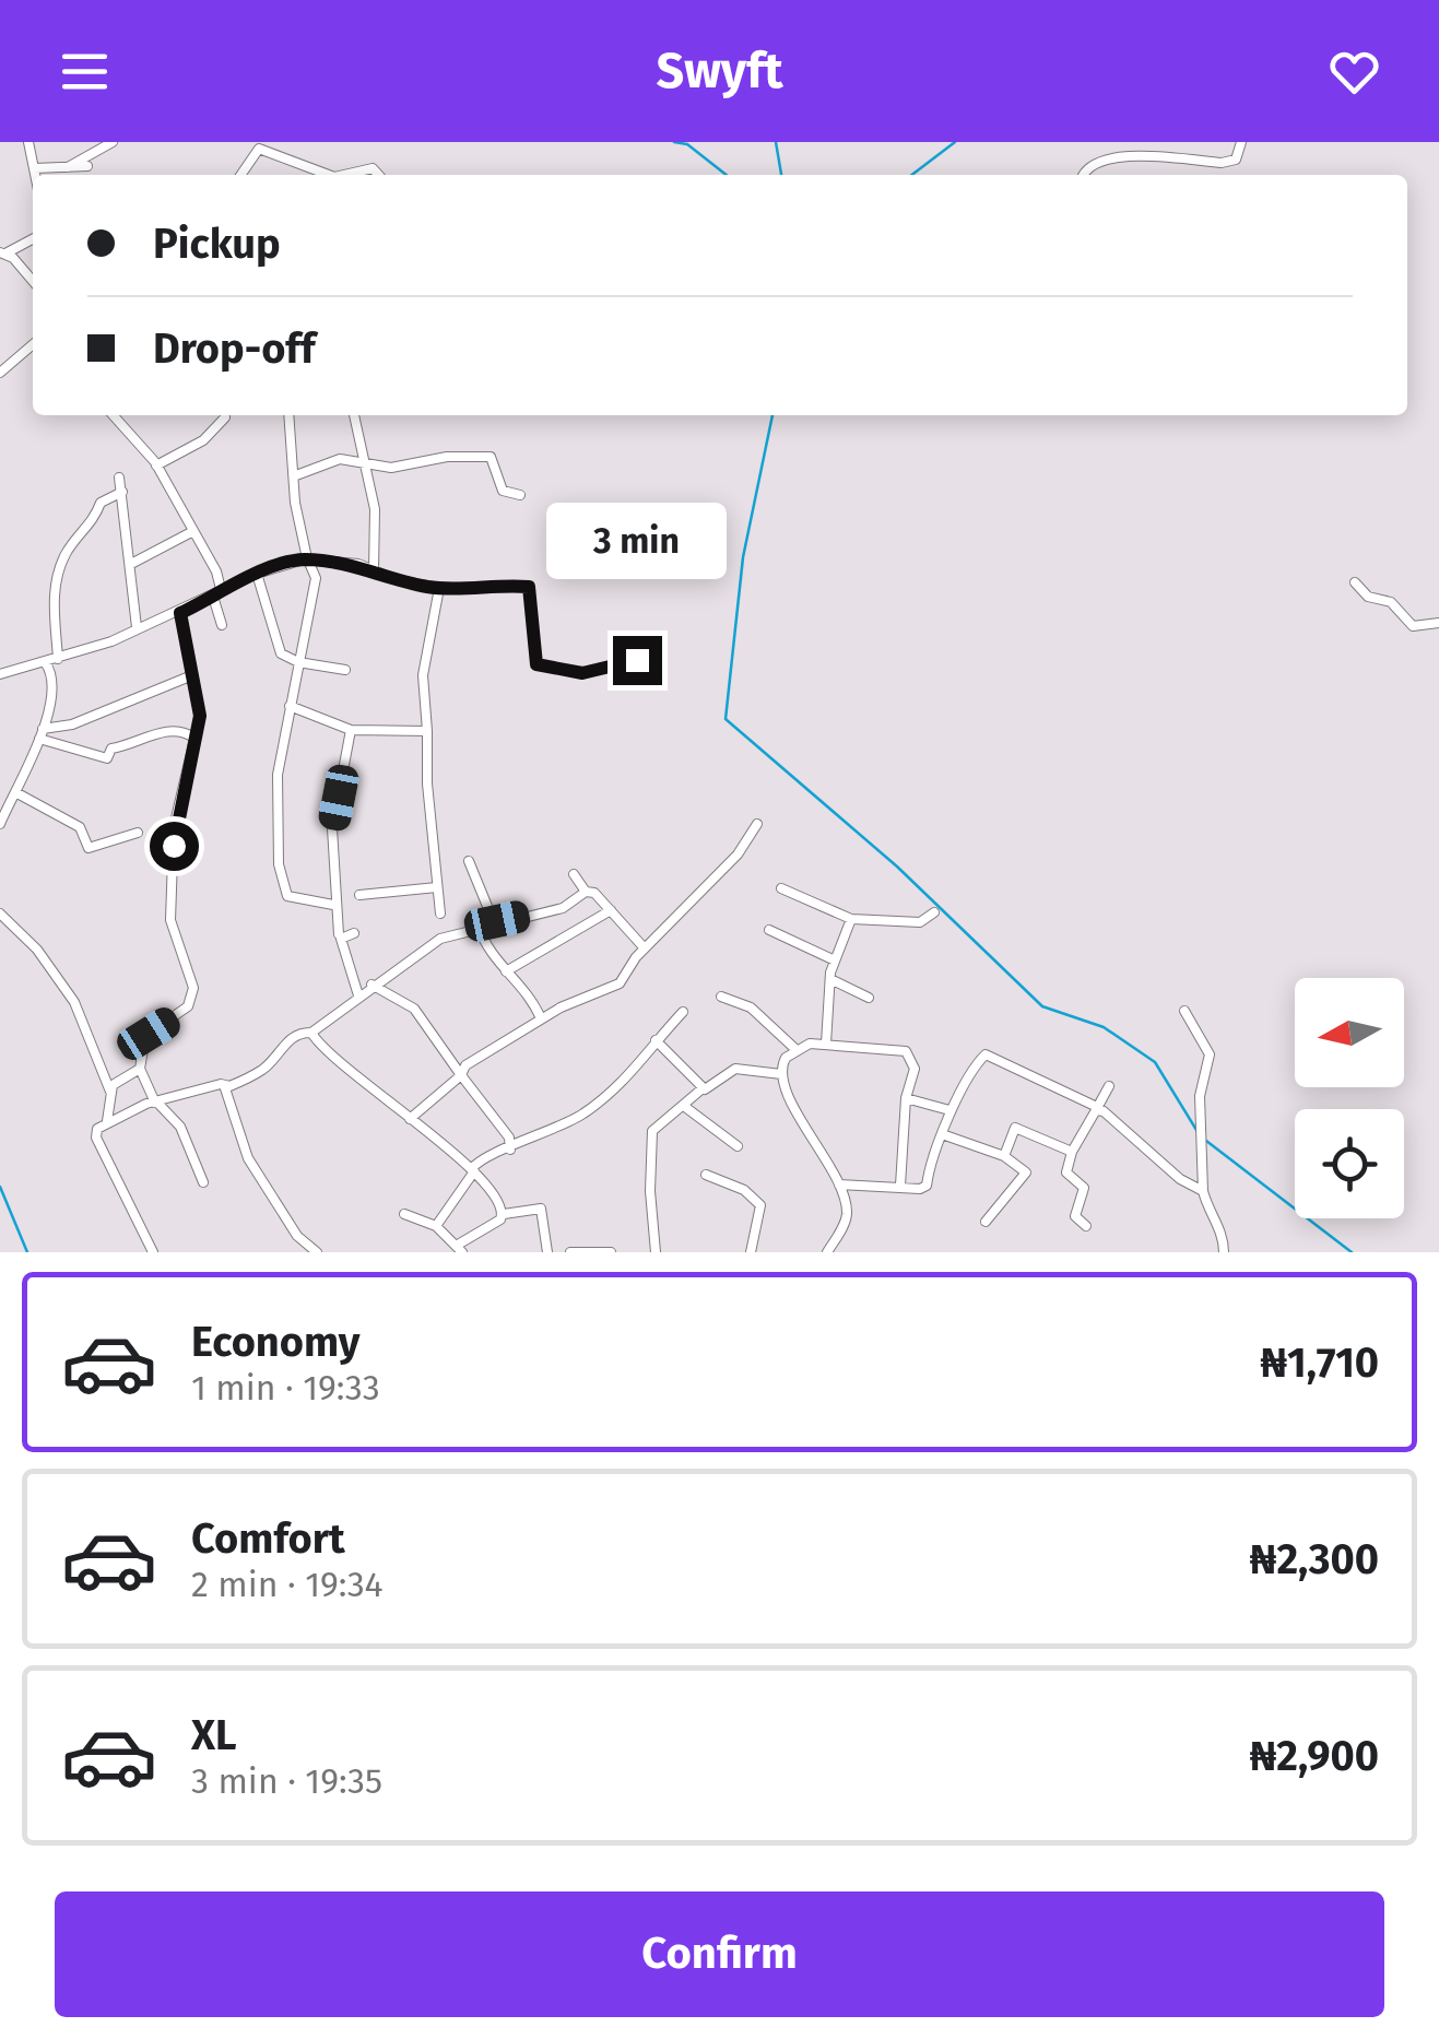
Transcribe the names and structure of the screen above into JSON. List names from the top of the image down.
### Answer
{
  "north": "left",
  "page": {
    "header": "Swyft",
    "banner": ["Pickup", "Drop-off"],
    "bubble": "3 min",
    "list": [
      {
        "name": "Economy",
        "note": "1 min · 19:33",
        "value": "₦1,710"
      },
      {
        "name": "Comfort",
        "note": "2 min · 19:34",
        "value": "₦2,300"
      },
      {
        "name": "XL",
        "note": "3 min · 19:35",
        "value": "₦2,900"
      }
    ],
    "buttons": "Confirm"
  }
}
